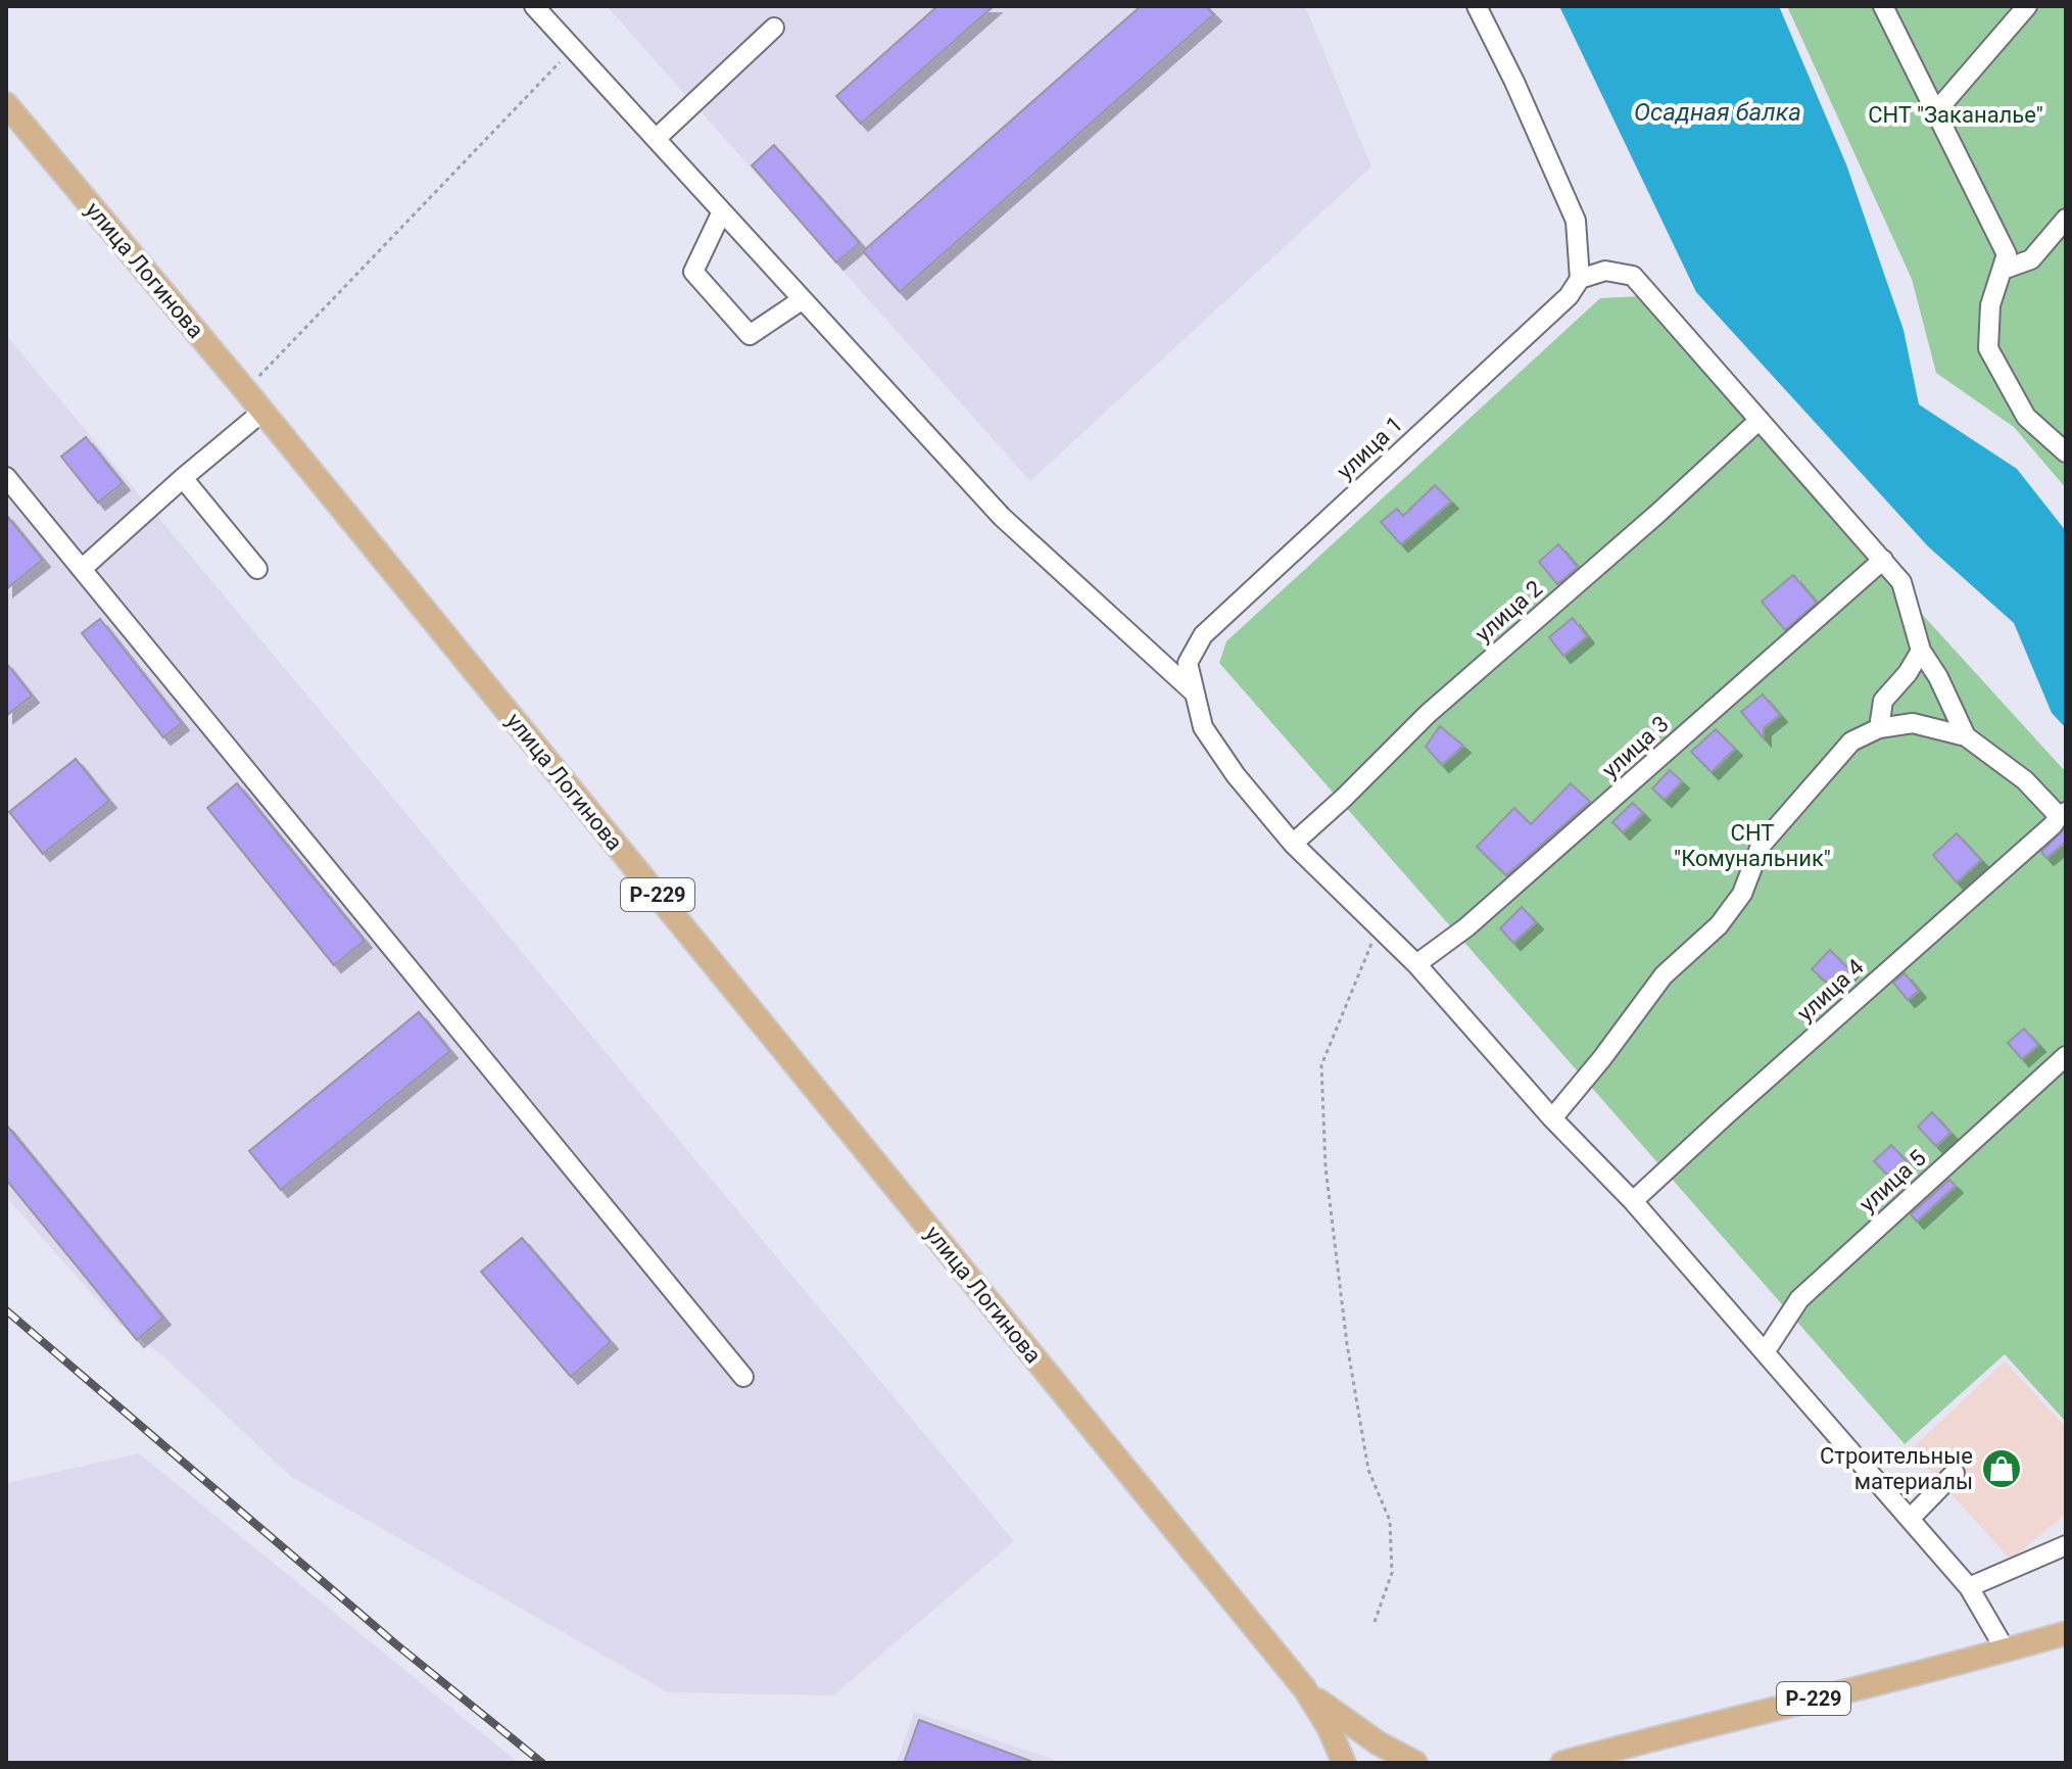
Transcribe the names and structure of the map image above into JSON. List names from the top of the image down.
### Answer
{
  "streets": {
    "main road": ["улица Логинова", "Р-229"],
    "street": [
      "улица 1",
      "улица 2",
      "улица 3",
      "улица 4",
      "улица 5"
    ]
  },
  "water": ["Осадная балка"],
  "parks": ["СНТ \"Заканалье\"", "СНТ \"Комунальник\""],
  "places": {
    "shop": ["Строительные материалы"]
  }
}
